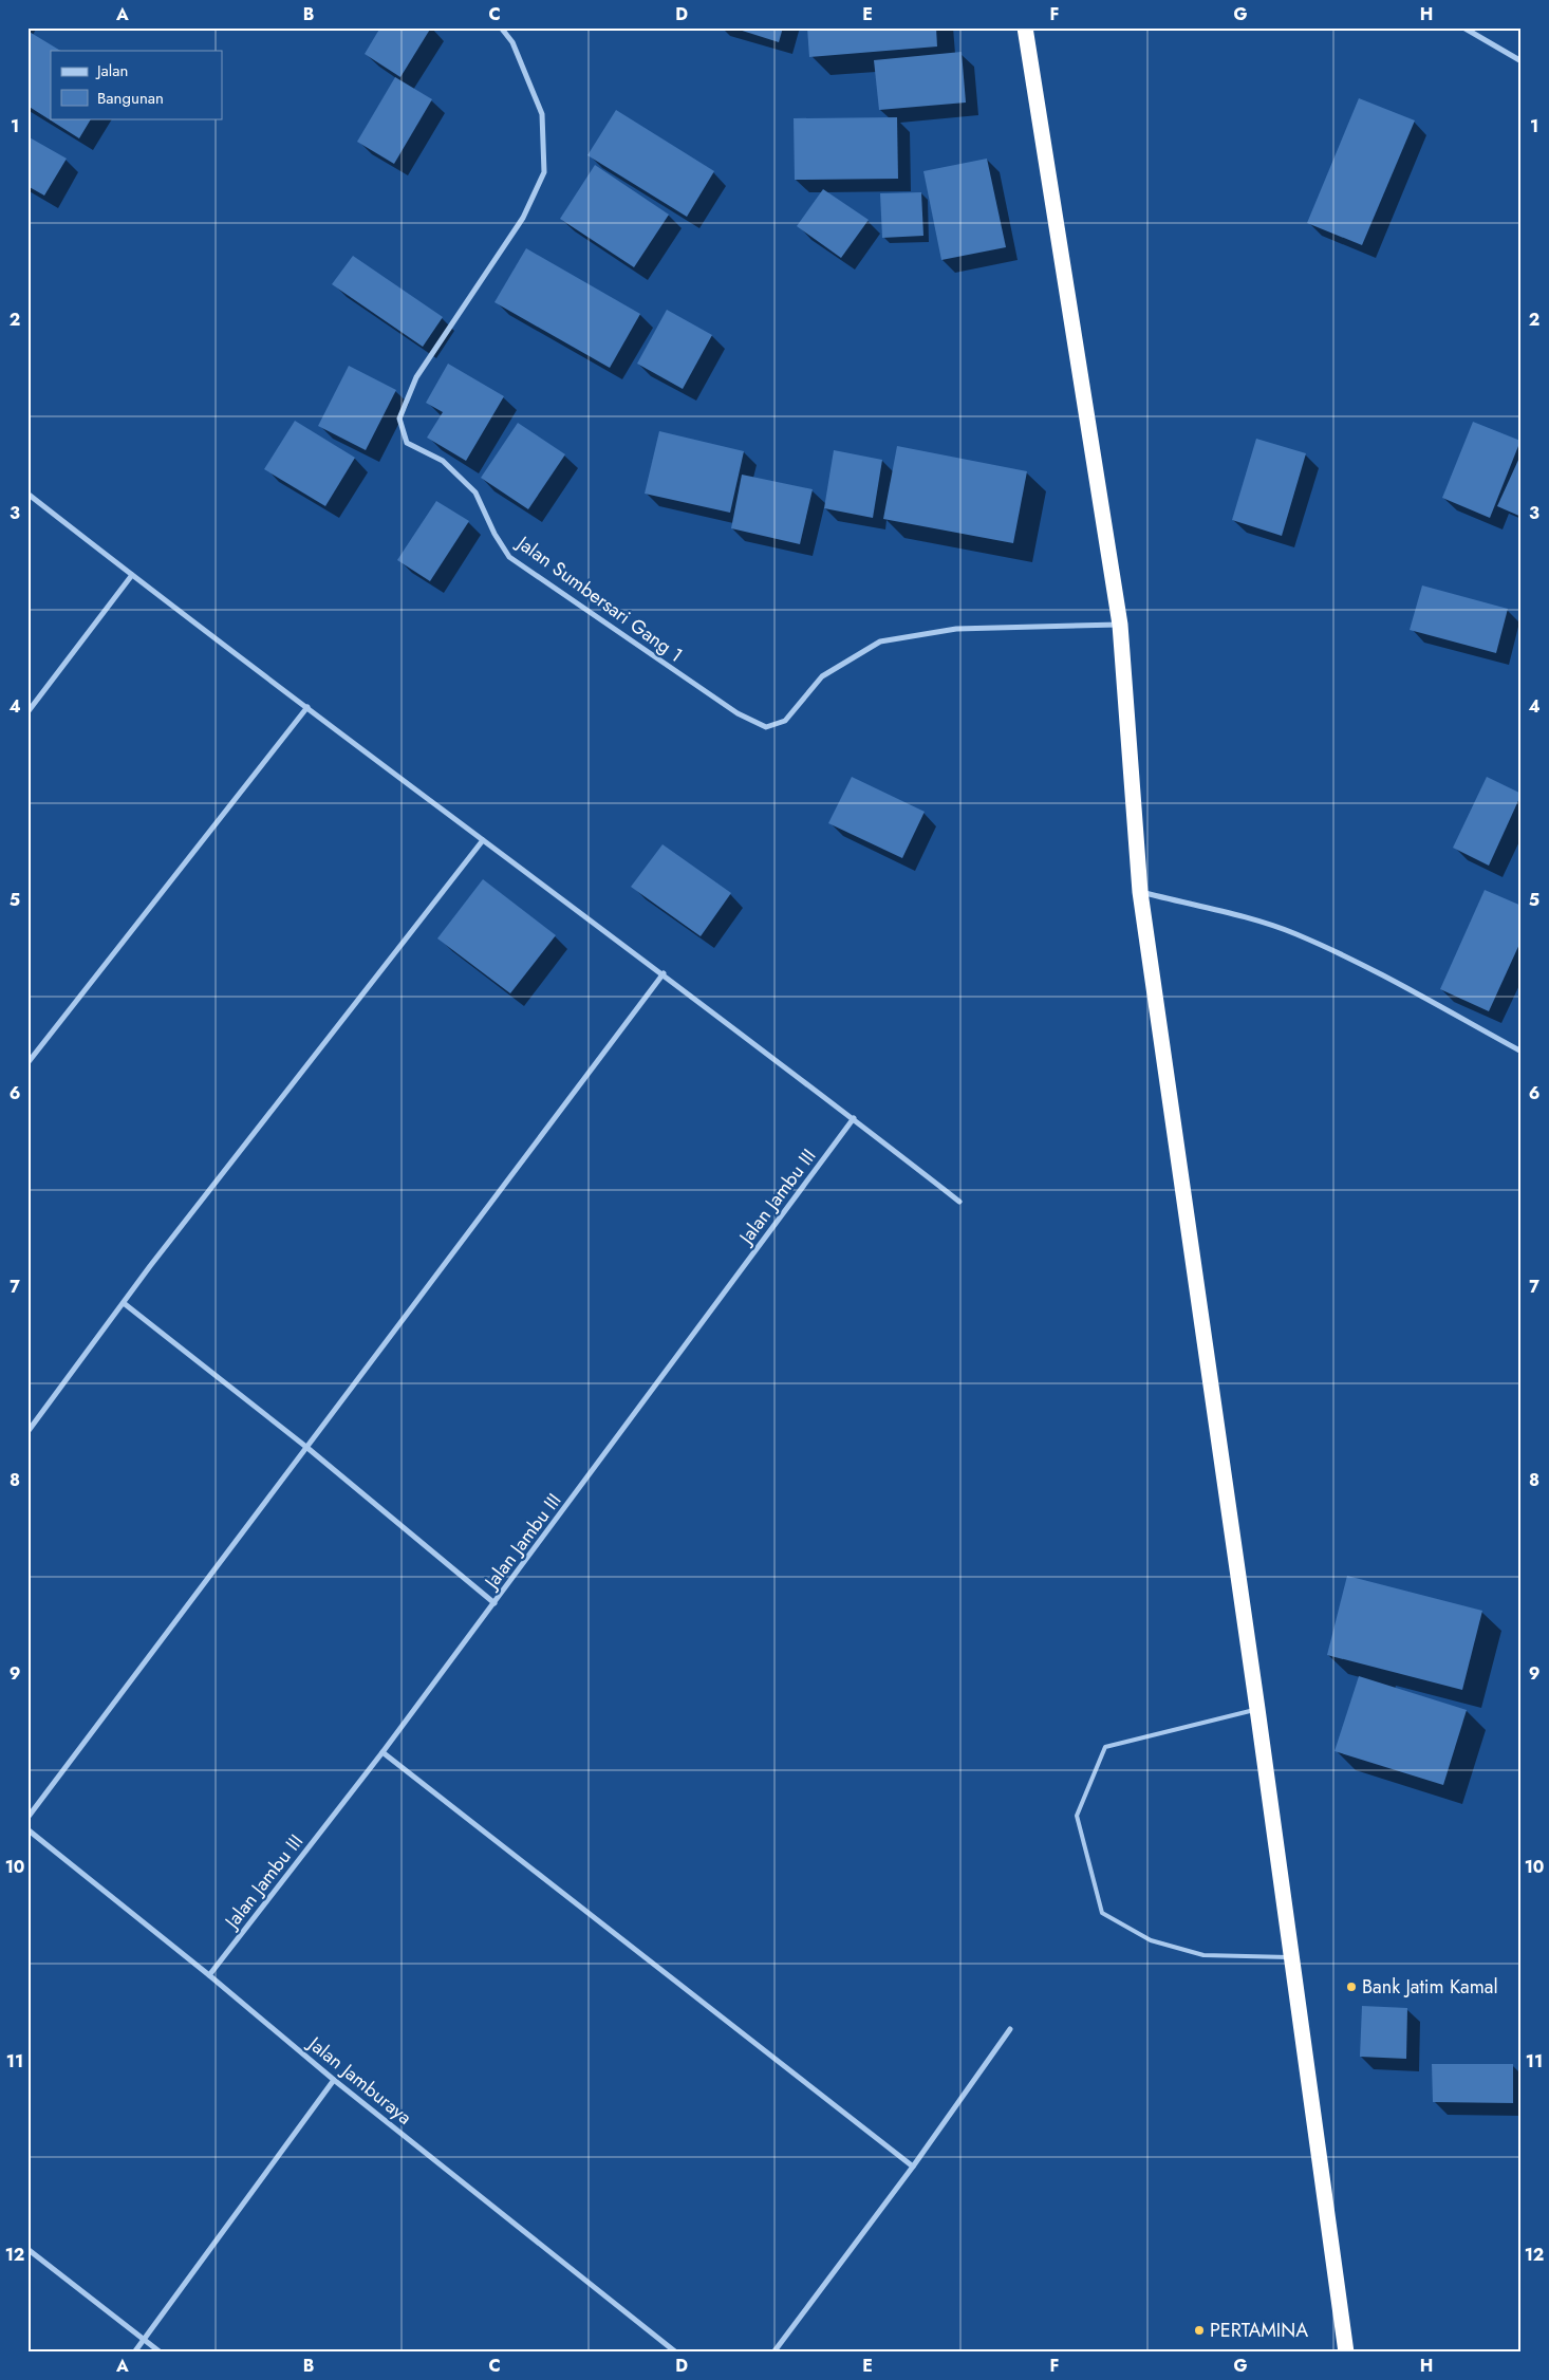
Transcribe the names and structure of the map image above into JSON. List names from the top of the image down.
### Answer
{
  "streets": {
    "street": ["Jalan Sumbersari Gang 1", "Jalan Jambu III", "Jalan Jamburaya"]
  },
  "crossings": [
    ["Jalan Jambu III", "Jalan Jamburaya"]
  ],
  "places": ["Bank Jatim Kamal", "PERTAMINA"],
  "legend": ["Jalan", "Bangunan"],
  "grid": {
    "columns": [
      "A",
      "B",
      "C",
      "D",
      "E",
      "F",
      "G",
      "H"
    ],
    "rows": [
      "1",
      "2",
      "3",
      "4",
      "5",
      "6",
      "7",
      "8",
      "9",
      "10",
      "11",
      "12"
    ]
  }
}
